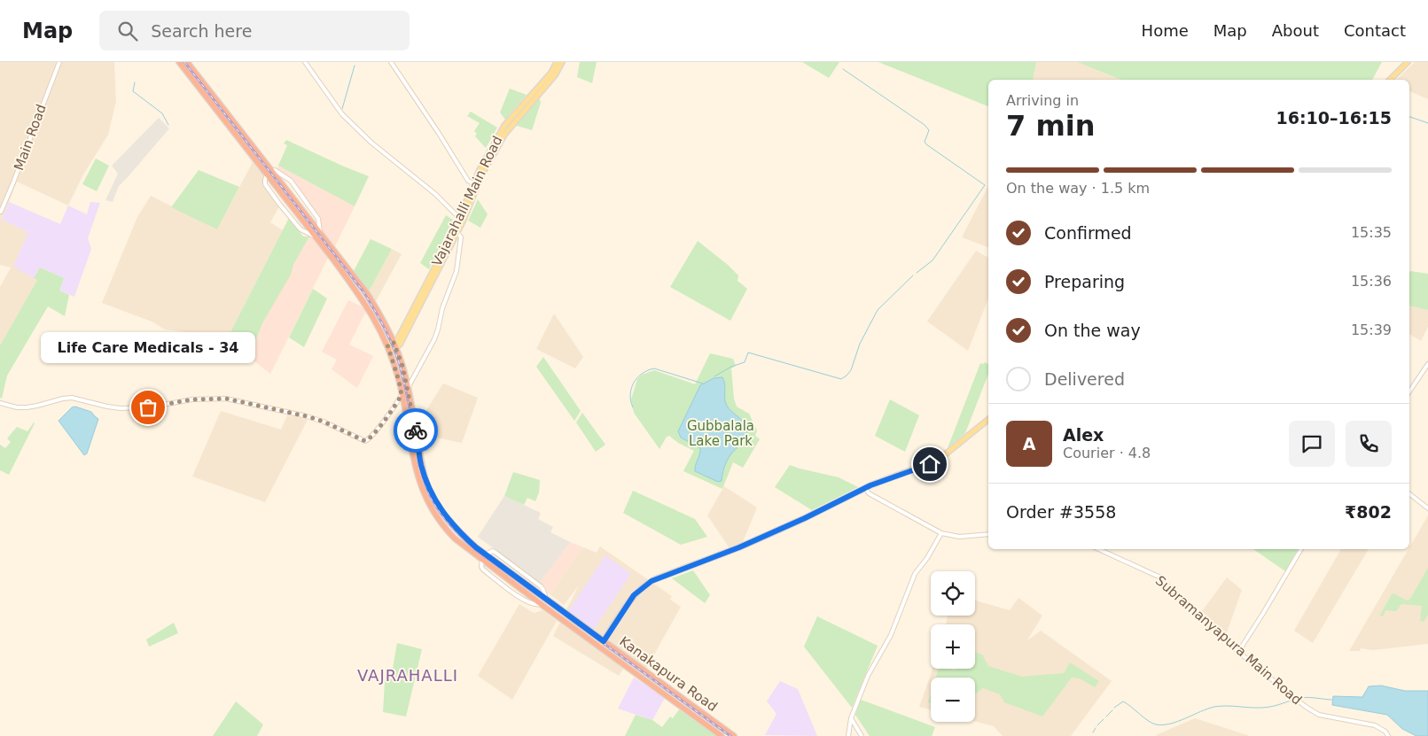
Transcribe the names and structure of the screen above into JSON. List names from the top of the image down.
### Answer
{
  "streets": {
    "highway": ["Kanakapura Road"],
    "main road": ["Vajarahalli Main Road"],
    "street": ["Main Road", "Subramanyapura Main Road"]
  },
  "crossings": [
    ["Vajarahalli Main Road", "Kanakapura Road"]
  ],
  "districts": ["VAJRAHALLI"],
  "parks": ["Gubbalala Lake Park"],
  "places": ["Life Care Medicals - 34"],
  "page": {
    "header": "Map",
    "search": "Search here",
    "nav": [
      "Home",
      "Map",
      "About",
      "Contact"
    ],
    "heading": ["7 min", "Arriving in", "16:10–16:15"],
    "panel": [
      "Alex",
      "Courier · 4.8",
      "Order #3558",
      "₹802"
    ],
    "bar": "On the way · 1.5 km",
    "list": [
      ["Confirmed", "15:35"],
      ["Preparing", "15:36"],
      ["On the way", "15:39"],
      "Delivered"
    ],
    "bubble": "Life Care Medicals - 34",
    "round": "A",
    "map_buttons": ["+", "−"]
  }
}
